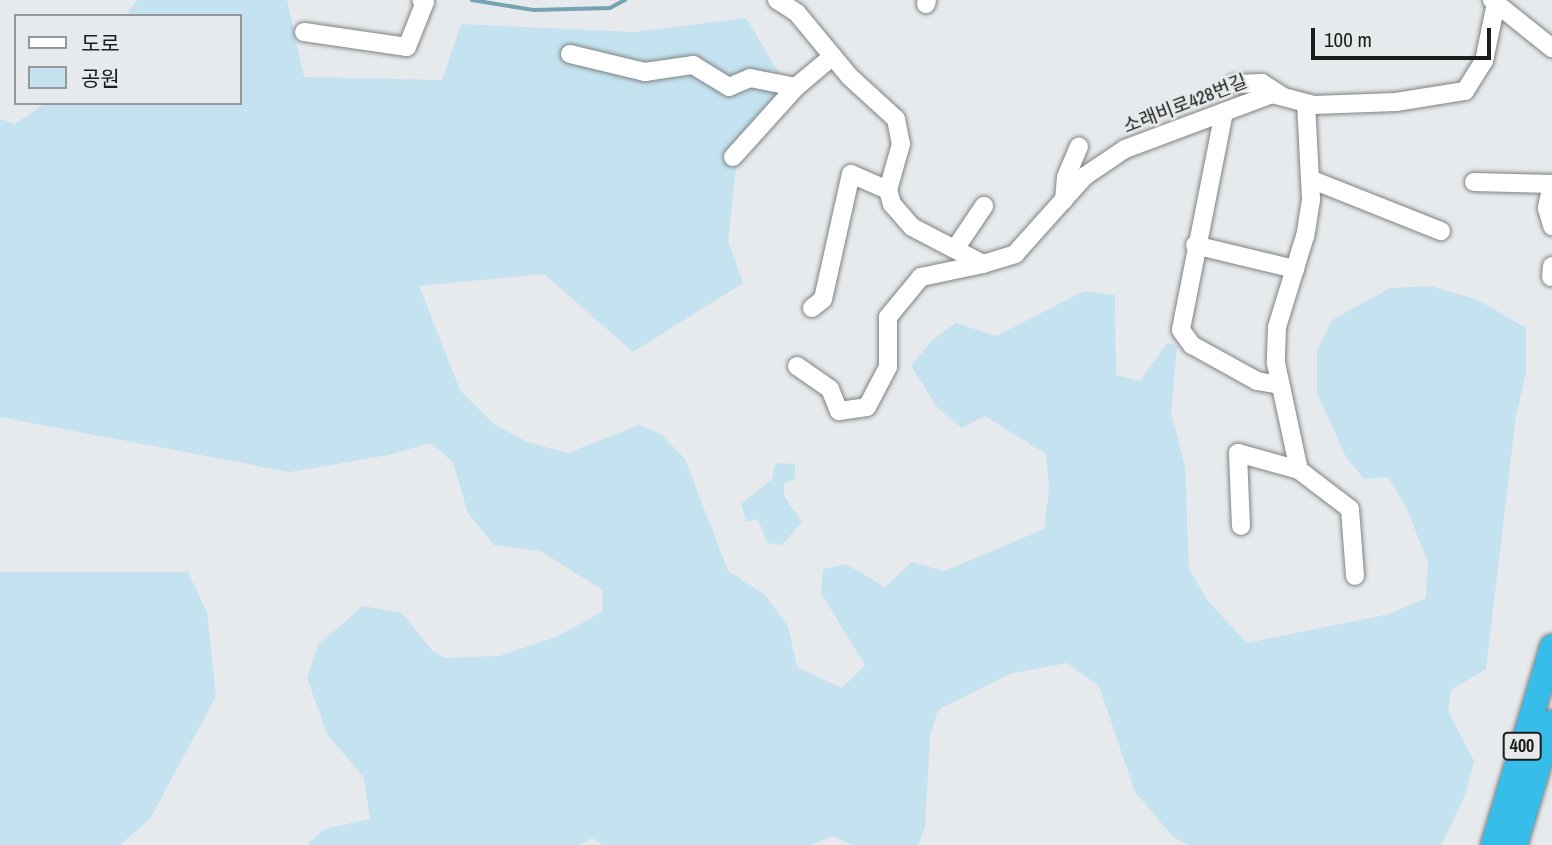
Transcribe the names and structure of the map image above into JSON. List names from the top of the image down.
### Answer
{
  "streets": {
    "highway": ["400"],
    "street": ["소래비로428번길"]
  },
  "legend": ["도로", "공원"],
  "scale_bar": "100 m"
}
